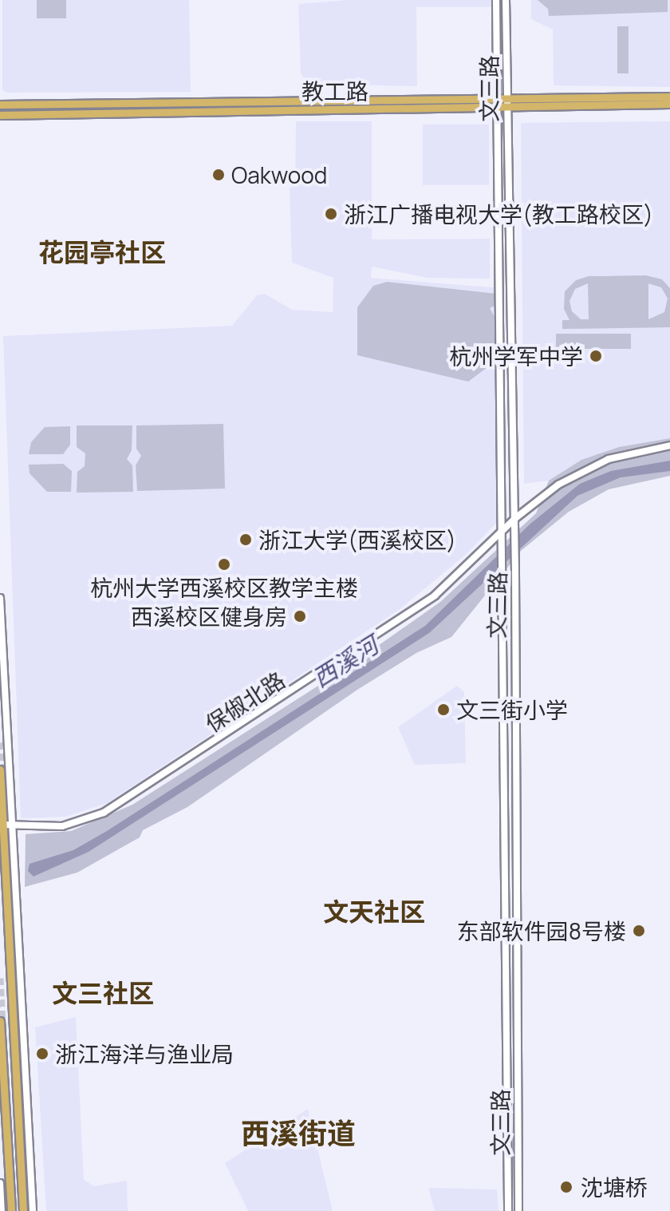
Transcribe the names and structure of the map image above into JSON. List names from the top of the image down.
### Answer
{
  "streets": {
    "main road": ["文三路", "教工路", "保俶北路"]
  },
  "crossings": [
    ["文三路", "教工路"],
    ["文三路", "保俶北路"]
  ],
  "districts": [
    "花园亭社区",
    "文天社区",
    "文三社区",
    "西溪街道"
  ],
  "water": ["西溪河"],
  "places": [
    "Oakwood",
    "浙江广播电视大学(教工路校区)",
    "杭州学军中学",
    "浙江大学(西溪校区)",
    "杭州大学西溪校区教学主楼",
    "西溪校区健身房",
    "文三街小学",
    "东部软件园8号楼",
    "浙江海洋与渔业局",
    "沈塘桥"
  ]
}
